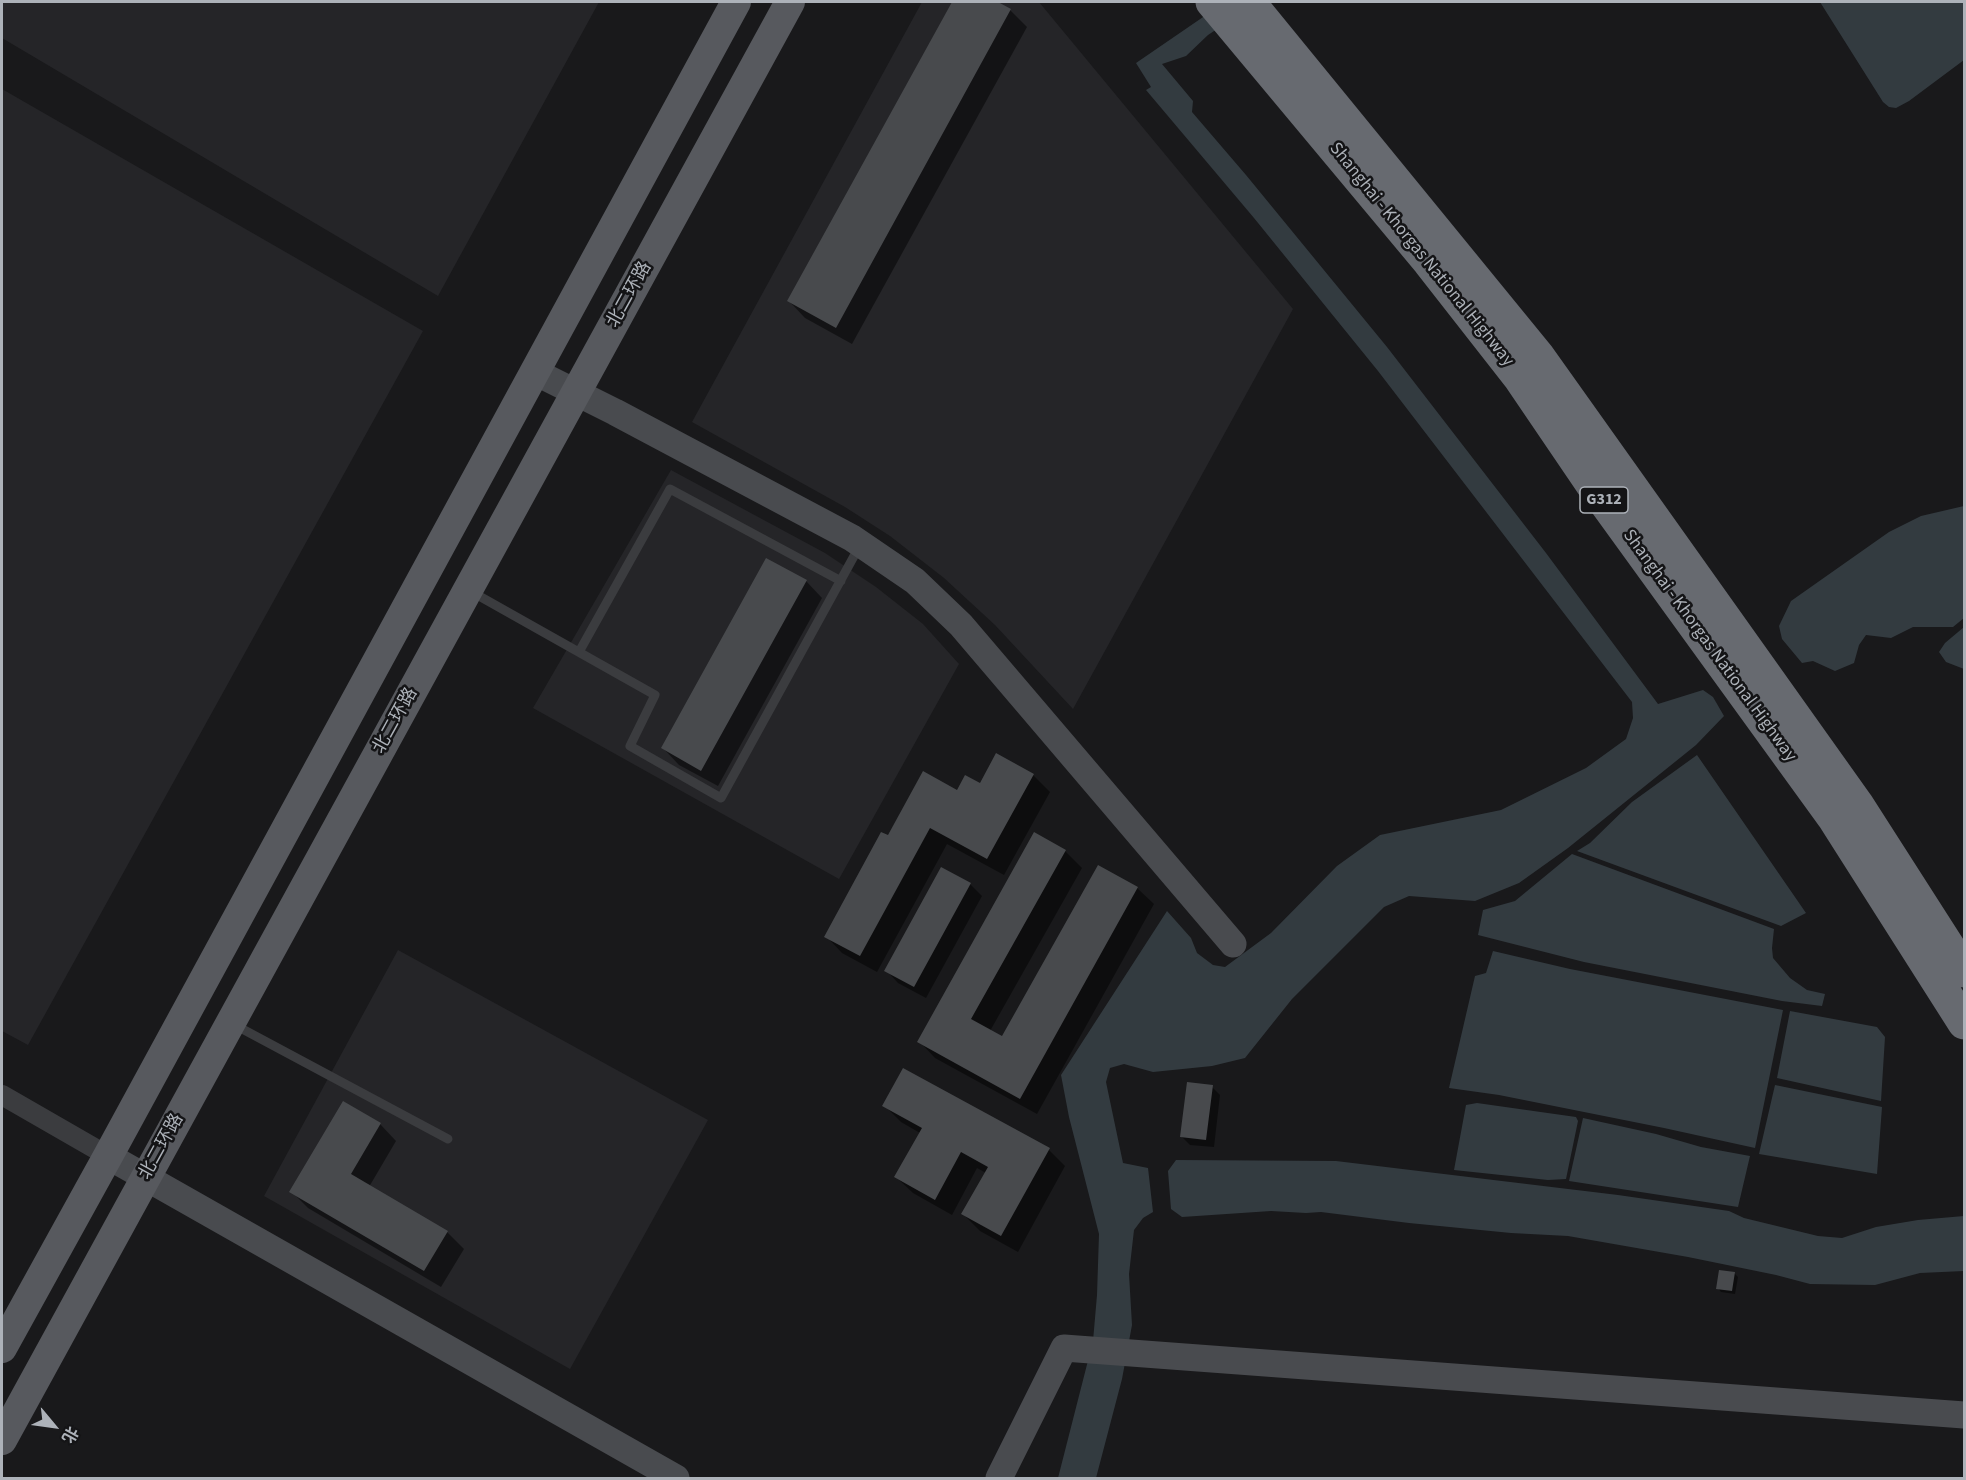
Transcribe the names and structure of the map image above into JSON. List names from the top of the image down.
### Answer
{
  "streets": {
    "highway": ["Shanghai - Khorgas National Highway", "G312"],
    "main road": ["北二环路"]
  },
  "north": "bottom right"
}
